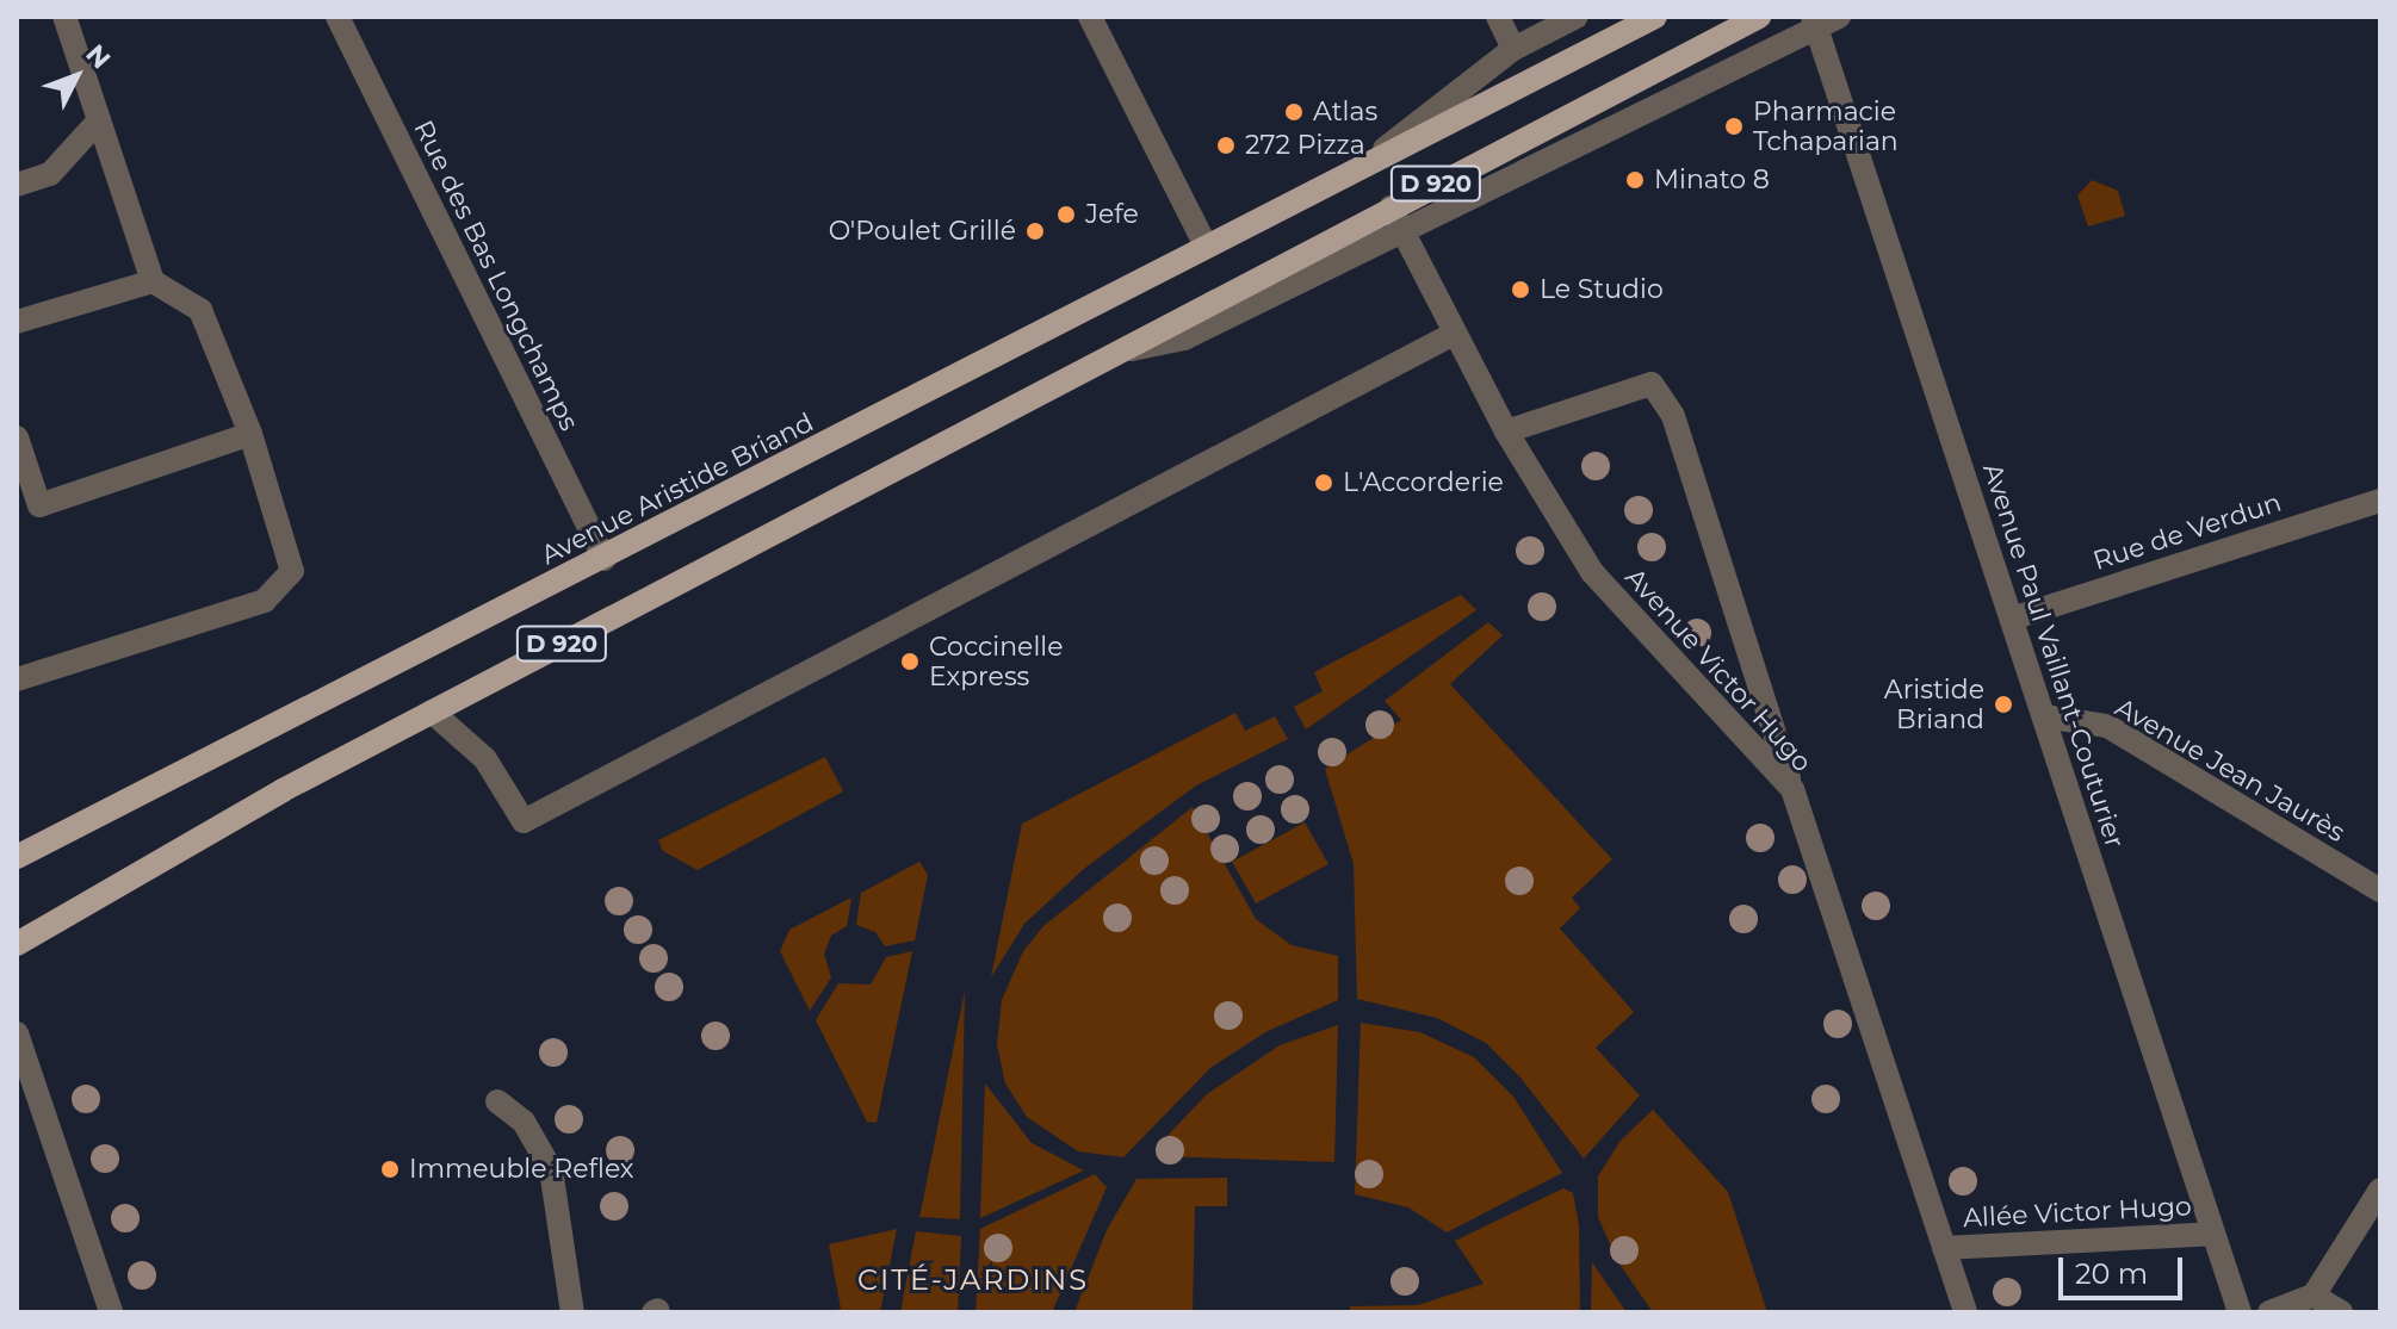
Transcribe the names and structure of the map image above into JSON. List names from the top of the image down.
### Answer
{
  "streets": {
    "main road": ["D 920", "Avenue Aristide Briand"],
    "street": [
      "Rue des Bas Longchamps",
      "Rue de Verdun",
      "Avenue Paul Vaillant-Couturier",
      "Avenue Victor Hugo",
      "Avenue Jean Jaurès",
      "Allée Victor Hugo"
    ]
  },
  "crossings": [
    ["D 920", "Avenue Victor Hugo"],
    ["Rue des Bas Longchamps", "Avenue Aristide Briand"],
    ["Rue de Verdun", "Avenue Paul Vaillant-Couturier"],
    ["Avenue Paul Vaillant-Couturier", "Avenue Jean Jaurès"],
    ["Avenue Paul Vaillant-Couturier", "Allée Victor Hugo"],
    ["Avenue Victor Hugo", "Allée Victor Hugo"]
  ],
  "districts": ["CITÉ-JARDINS"],
  "places": [
    "Atlas",
    "Pharmacie Tchaparian",
    "272 Pizza",
    "Minato 8",
    "Jefe",
    "O'Poulet Grillé",
    "Le Studio",
    "L'Accorderie",
    "Coccinelle Express",
    "Aristide Briand",
    "Immeuble Reflex"
  ],
  "scale_bar": "20 m",
  "north": "top right"
}
